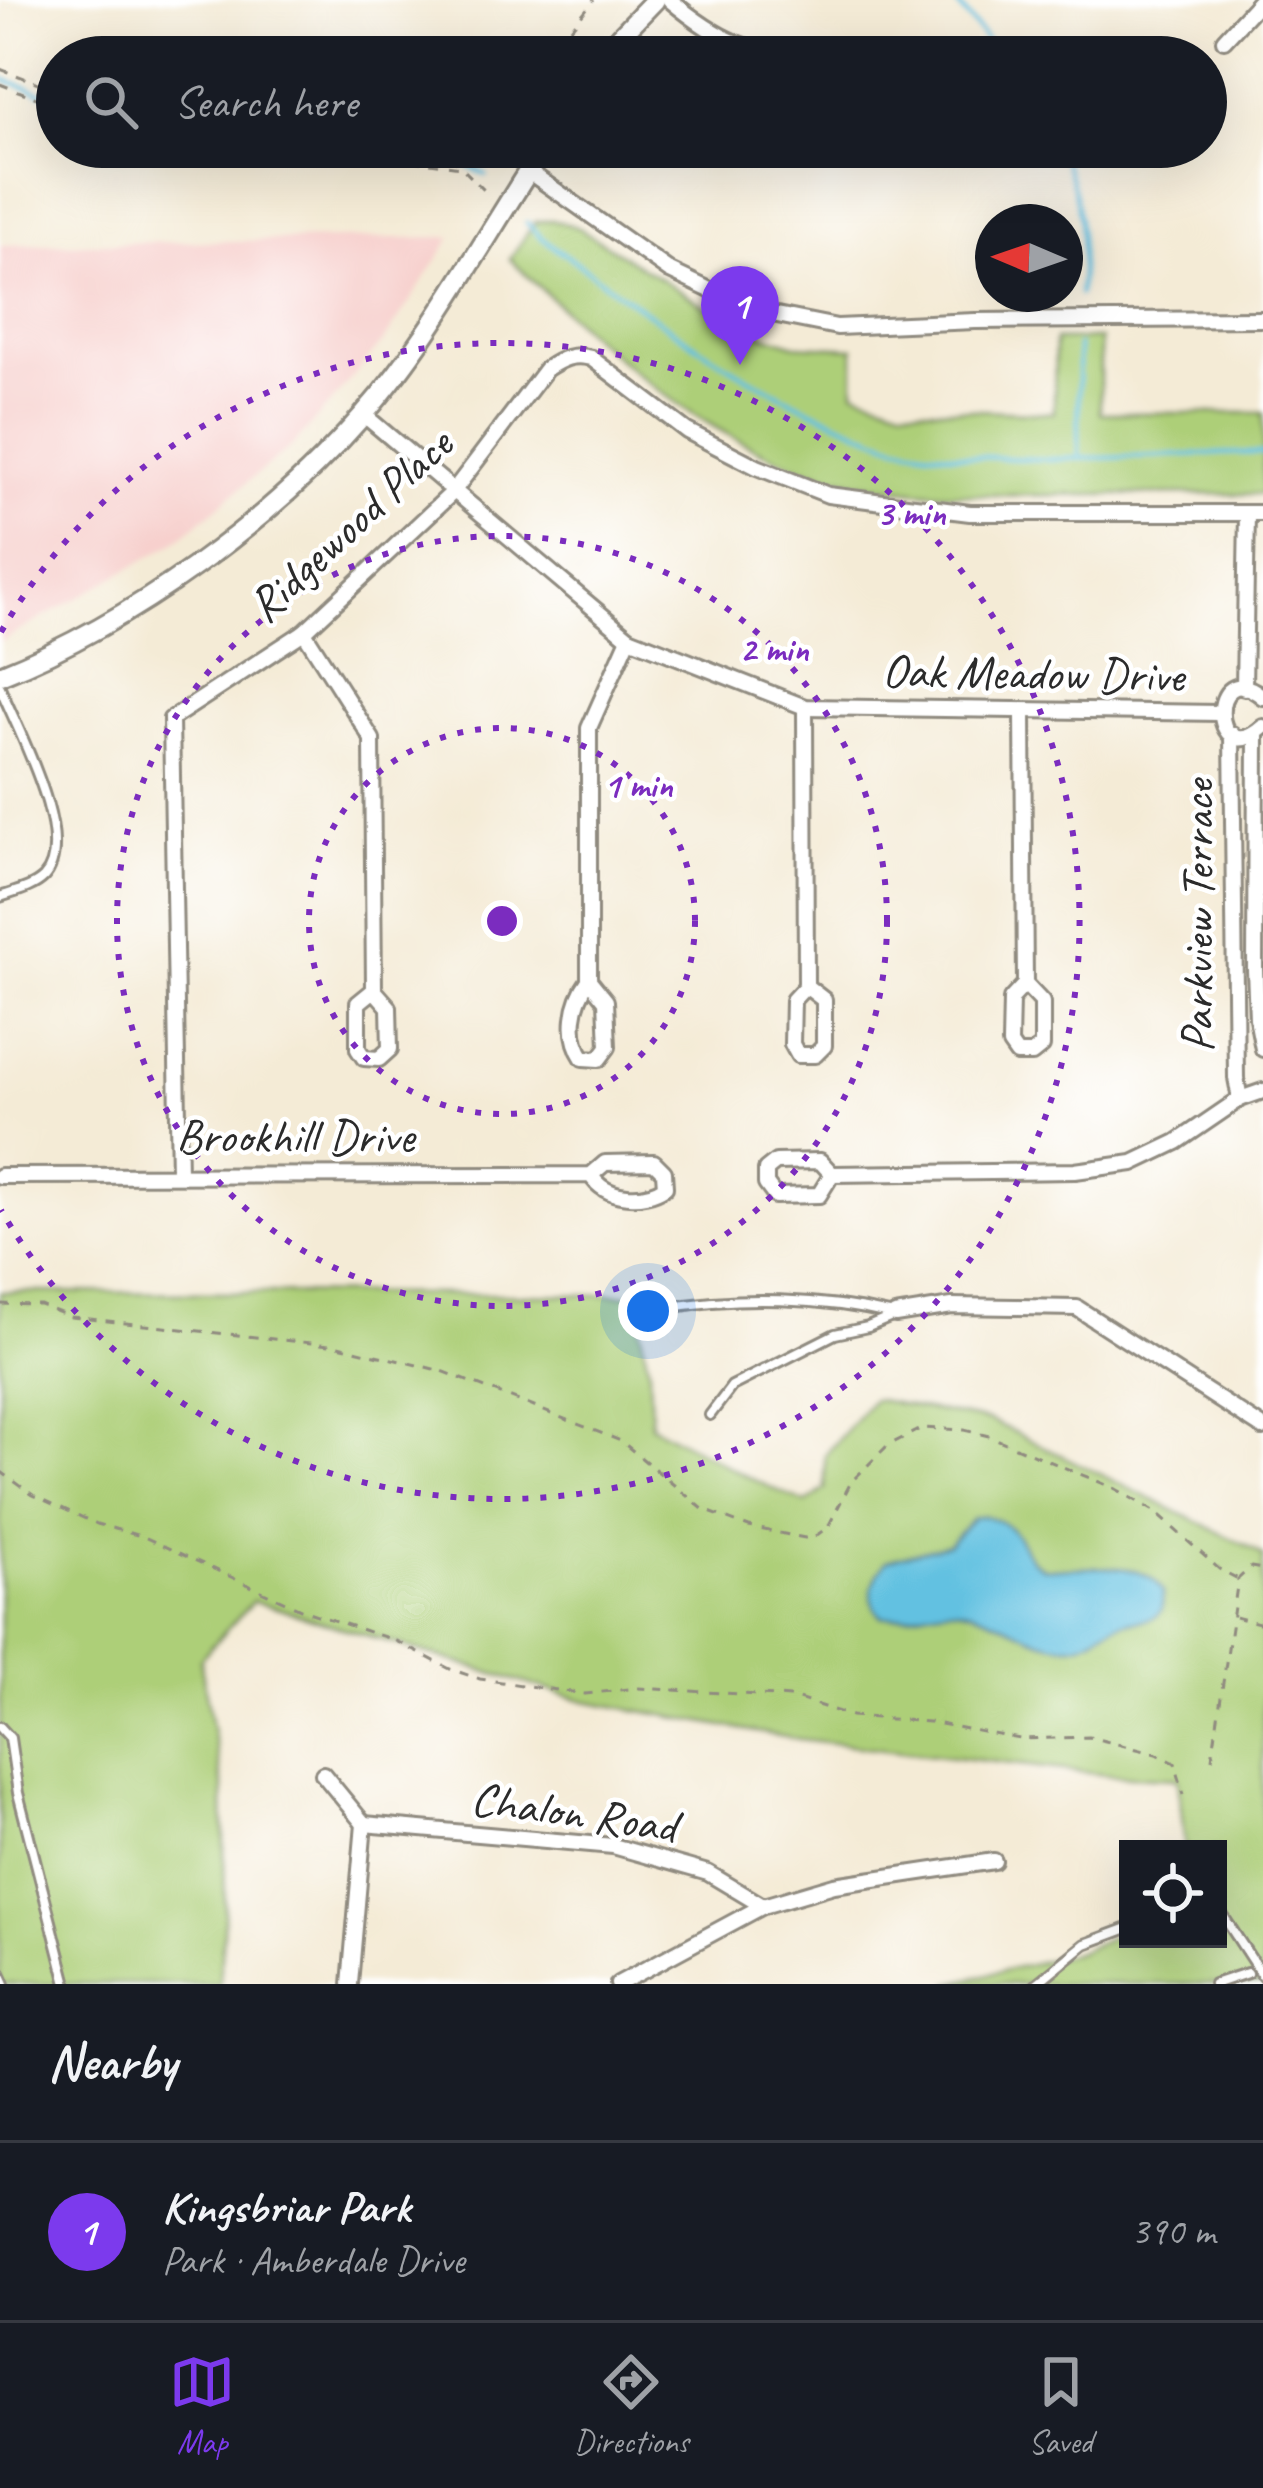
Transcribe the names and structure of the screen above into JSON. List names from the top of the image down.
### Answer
{
  "streets": {
    "street": [
      "Ridgewood Place",
      "Oak Meadow Drive",
      "Parkview Terrace",
      "Brookhill Drive",
      "Chalon Road"
    ]
  },
  "crossings": [
    ["Ridgewood Place", "Oak Meadow Drive"],
    ["Ridgewood Place", "Brookhill Drive"]
  ],
  "north": "left",
  "page": {
    "search": "Search here",
    "pins": "1",
    "heading": "Nearby",
    "list": [
      {
        "mark": "1",
        "name": "Kingsbriar Park",
        "note": "Park · Amberdale Drive",
        "value": "390 m"
      }
    ],
    "nav": ["Map", "Directions", "Saved"]
  },
  "rings": ["3 min", "2 min", "1 min"]
}
